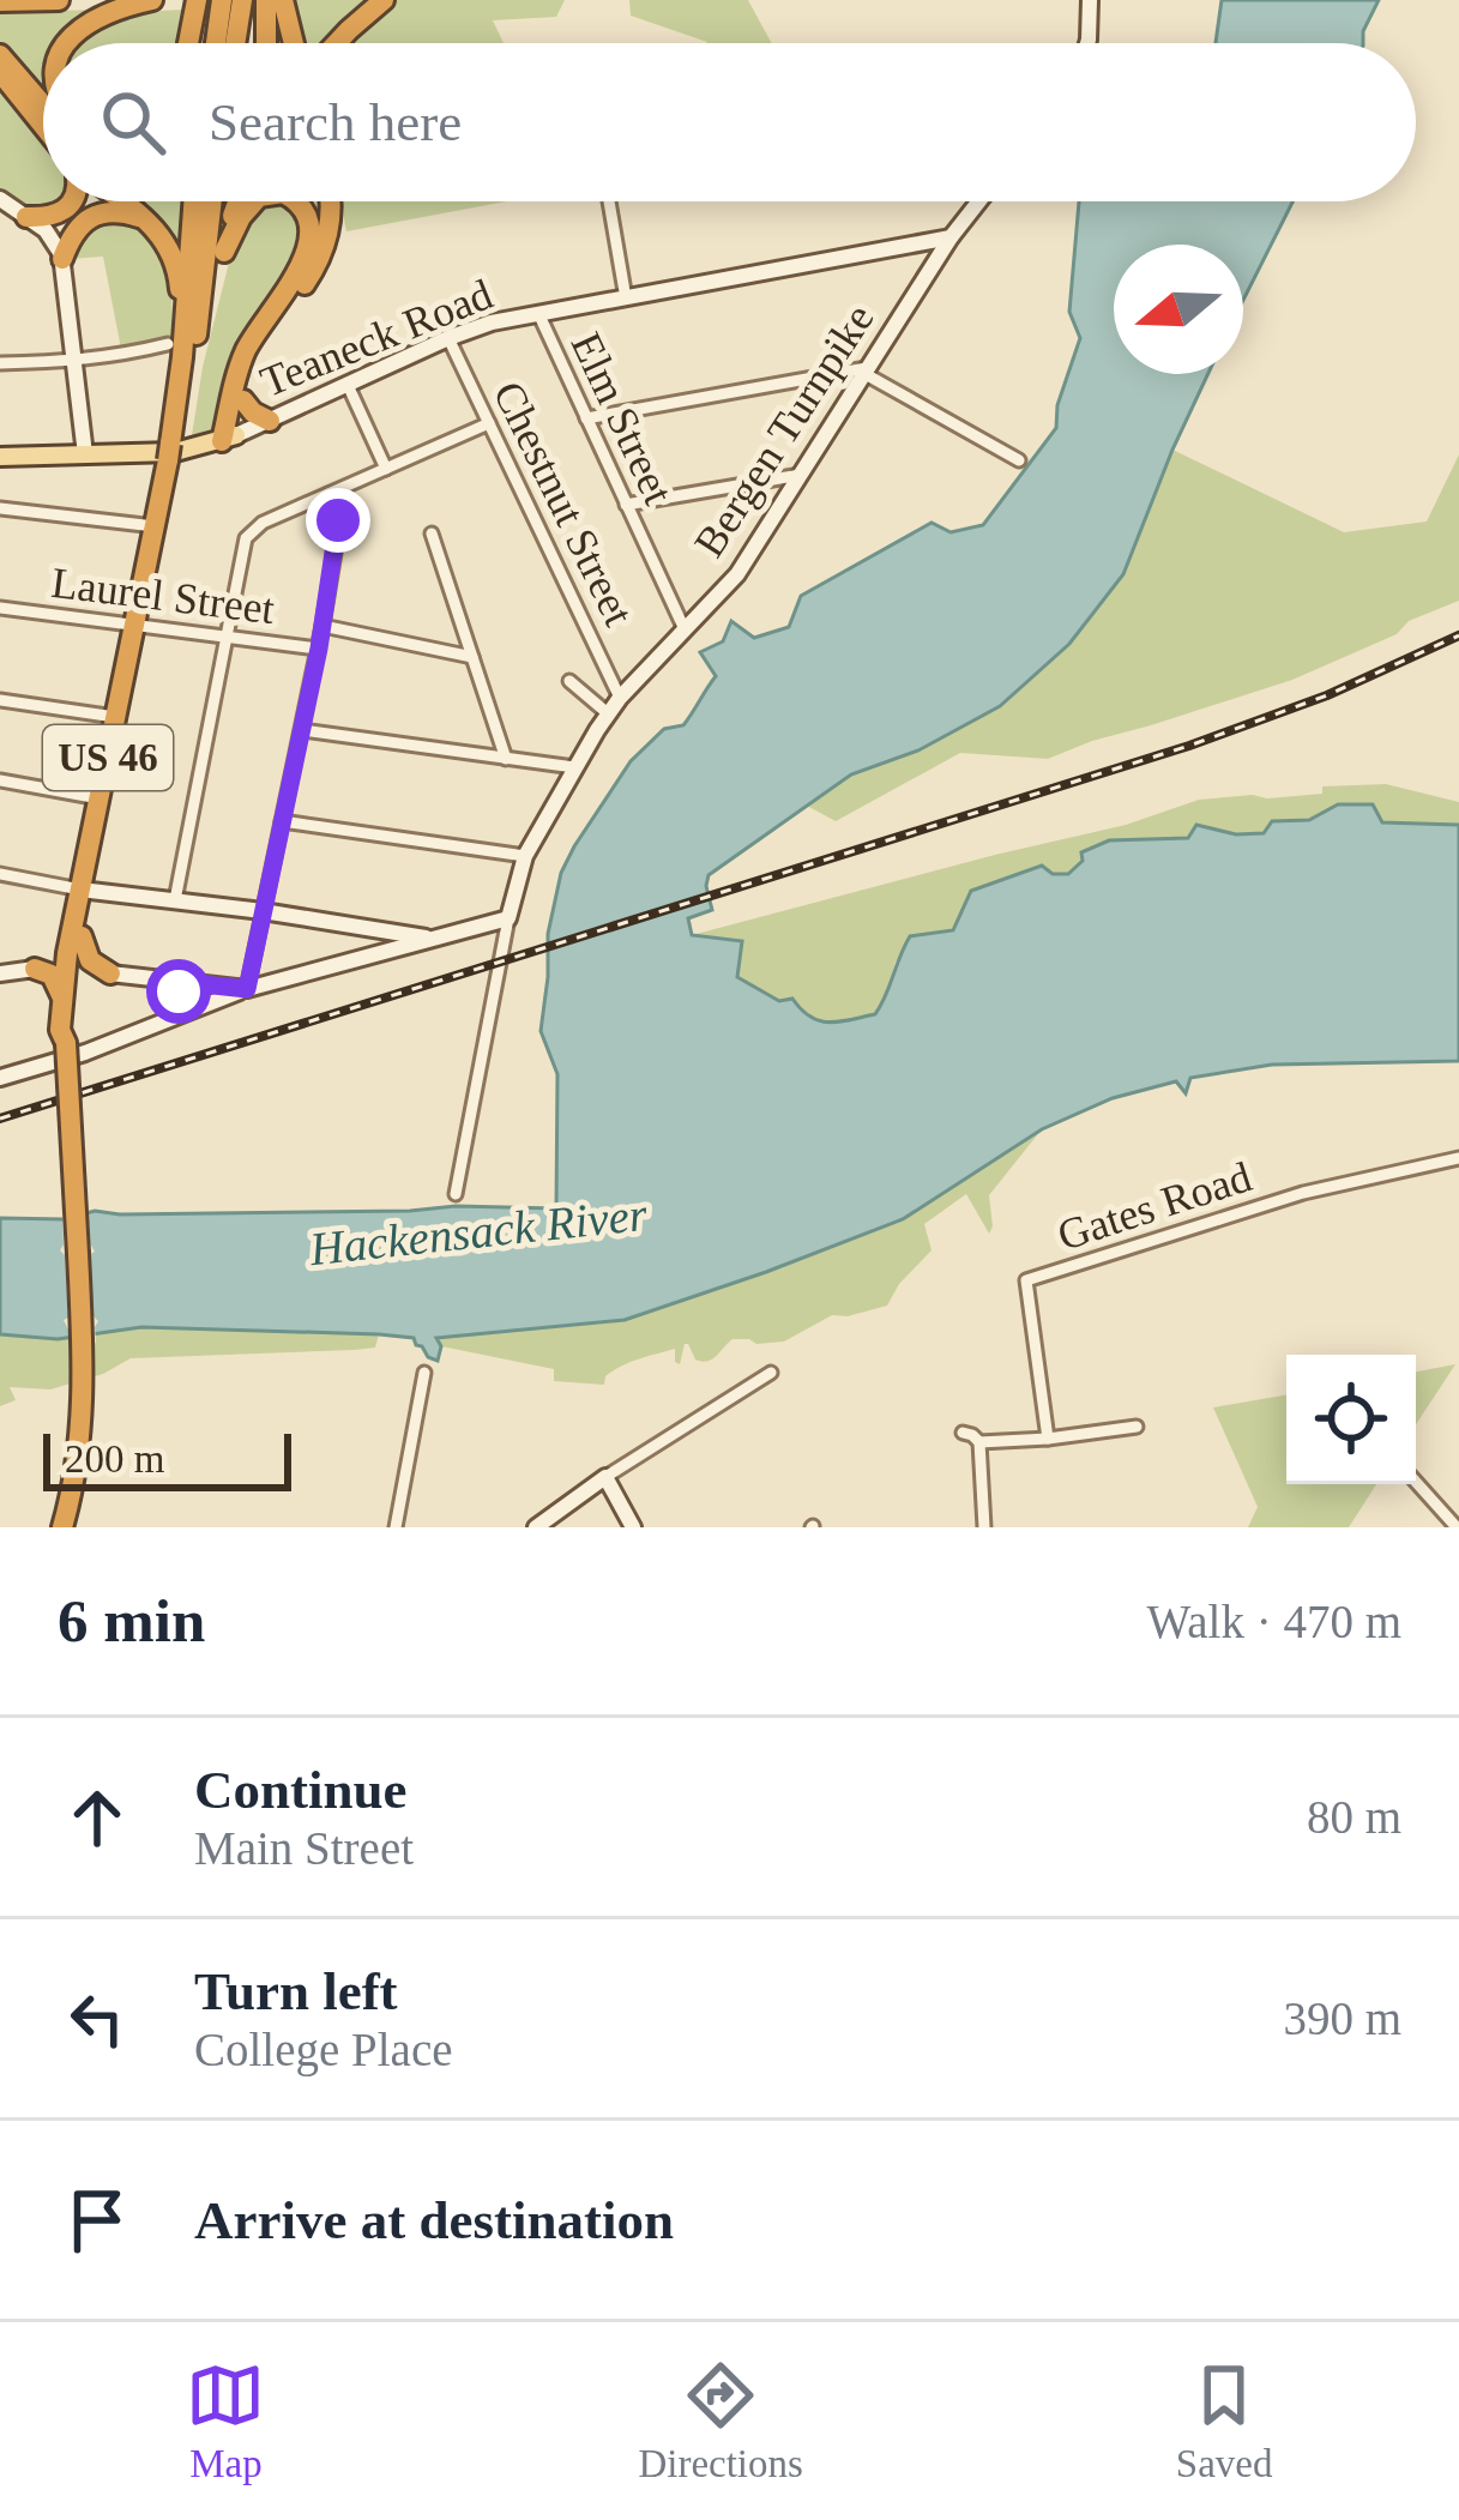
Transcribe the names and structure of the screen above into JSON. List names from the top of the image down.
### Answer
{
  "streets": {
    "highway": ["US 46"],
    "main road": ["Teaneck Road"],
    "street": [
      "Elm Street",
      "Bergen Turnpike",
      "Chestnut Street",
      "Laurel Street",
      "Gates Road"
    ]
  },
  "crossings": [
    ["Teaneck Road", "Elm Street"],
    ["Teaneck Road", "Bergen Turnpike"],
    ["Teaneck Road", "Chestnut Street"],
    ["Elm Street", "Bergen Turnpike"],
    ["Bergen Turnpike", "Chestnut Street"],
    ["Laurel Street", "US 46"]
  ],
  "water": ["Hackensack River"],
  "scale_bar": "200 m",
  "north": "left",
  "page": {
    "search": "Search here",
    "scale": "200 m",
    "heading": ["6 min", "Walk · 470 m"],
    "list": [
      ["Continue", "Main Street", "80 m"],
      ["Turn left", "College Place", "390 m"],
      "Arrive at destination"
    ],
    "nav": ["Map", "Directions", "Saved"]
  }
}
